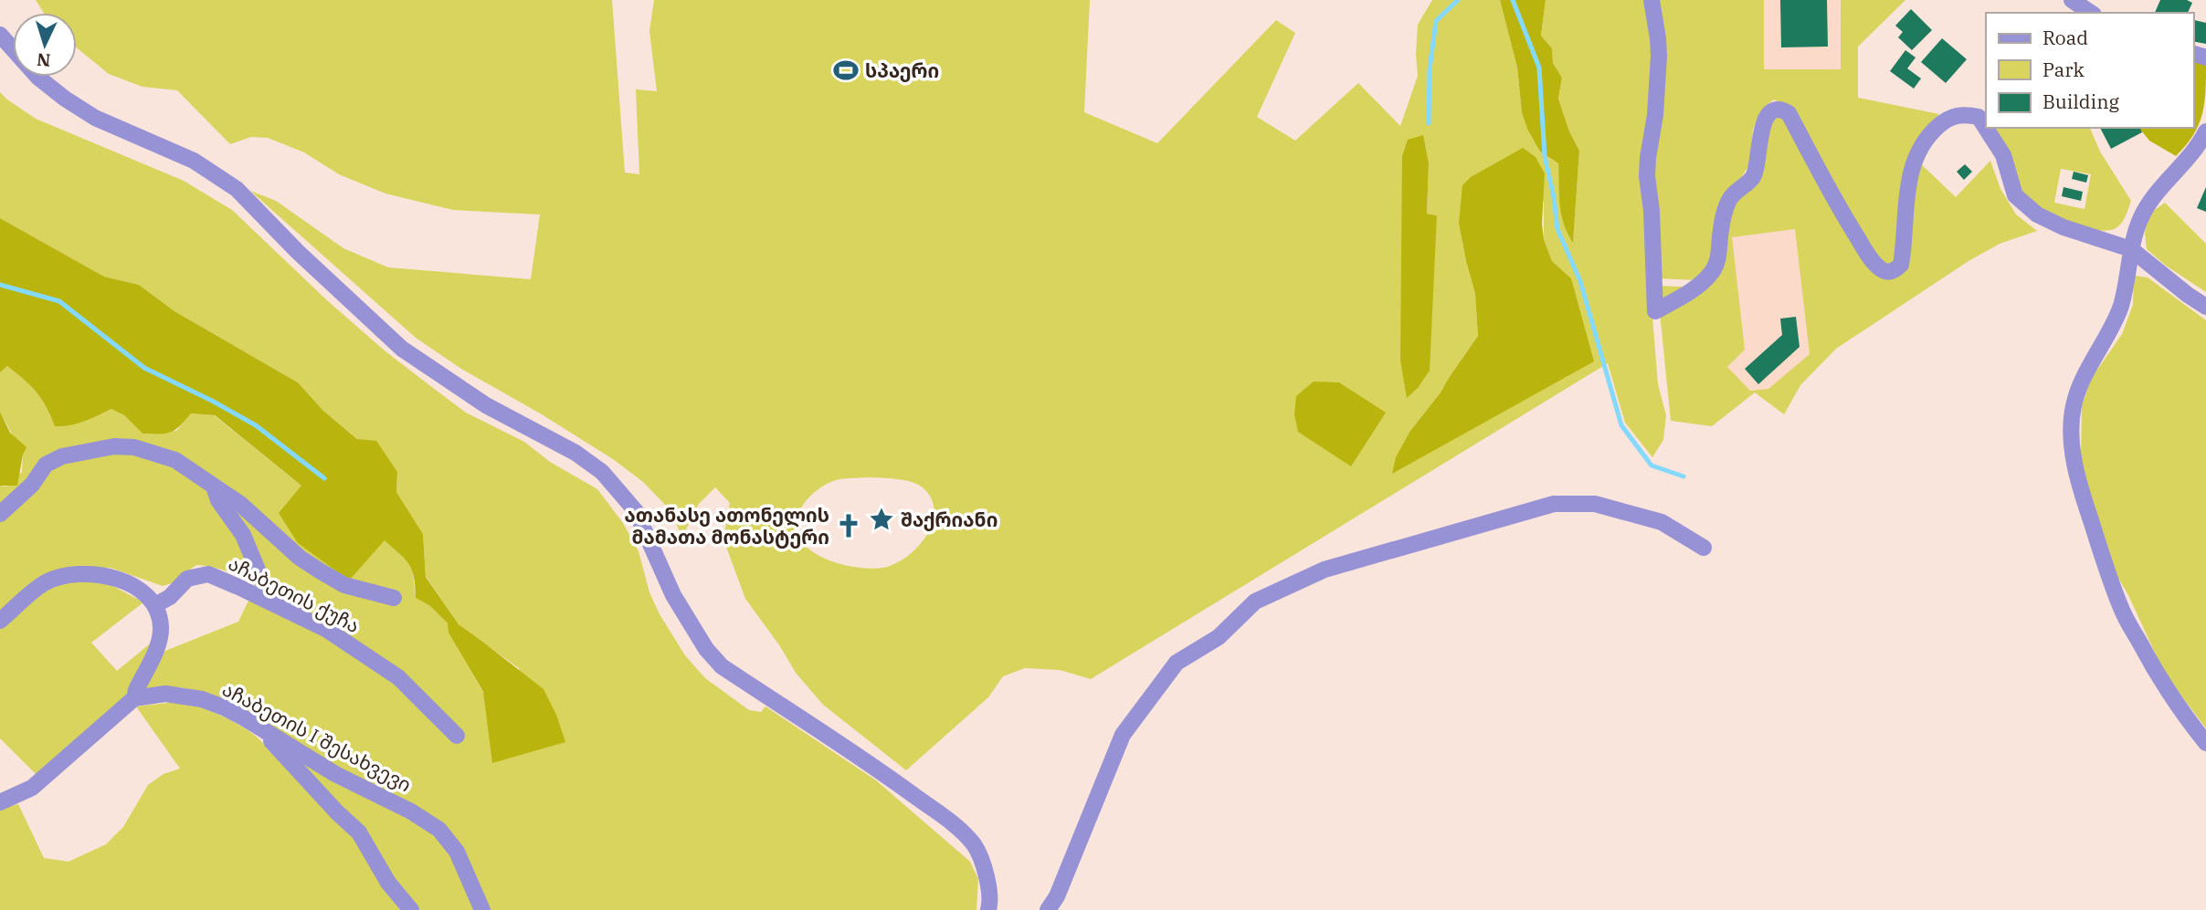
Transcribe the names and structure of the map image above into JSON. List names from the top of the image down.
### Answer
{
  "streets": {
    "street": ["აჩაბეთის ქუჩა", "აჩაბეთის I შესახვევი"]
  },
  "places": {
    "sports": ["სპაერი"],
    "place": ["შაქრიანი"],
    "church": ["ათანასე ათონელის მამათა მონასტერი"]
  },
  "legend": ["Road", "Park", "Building"],
  "north": "bottom"
}
